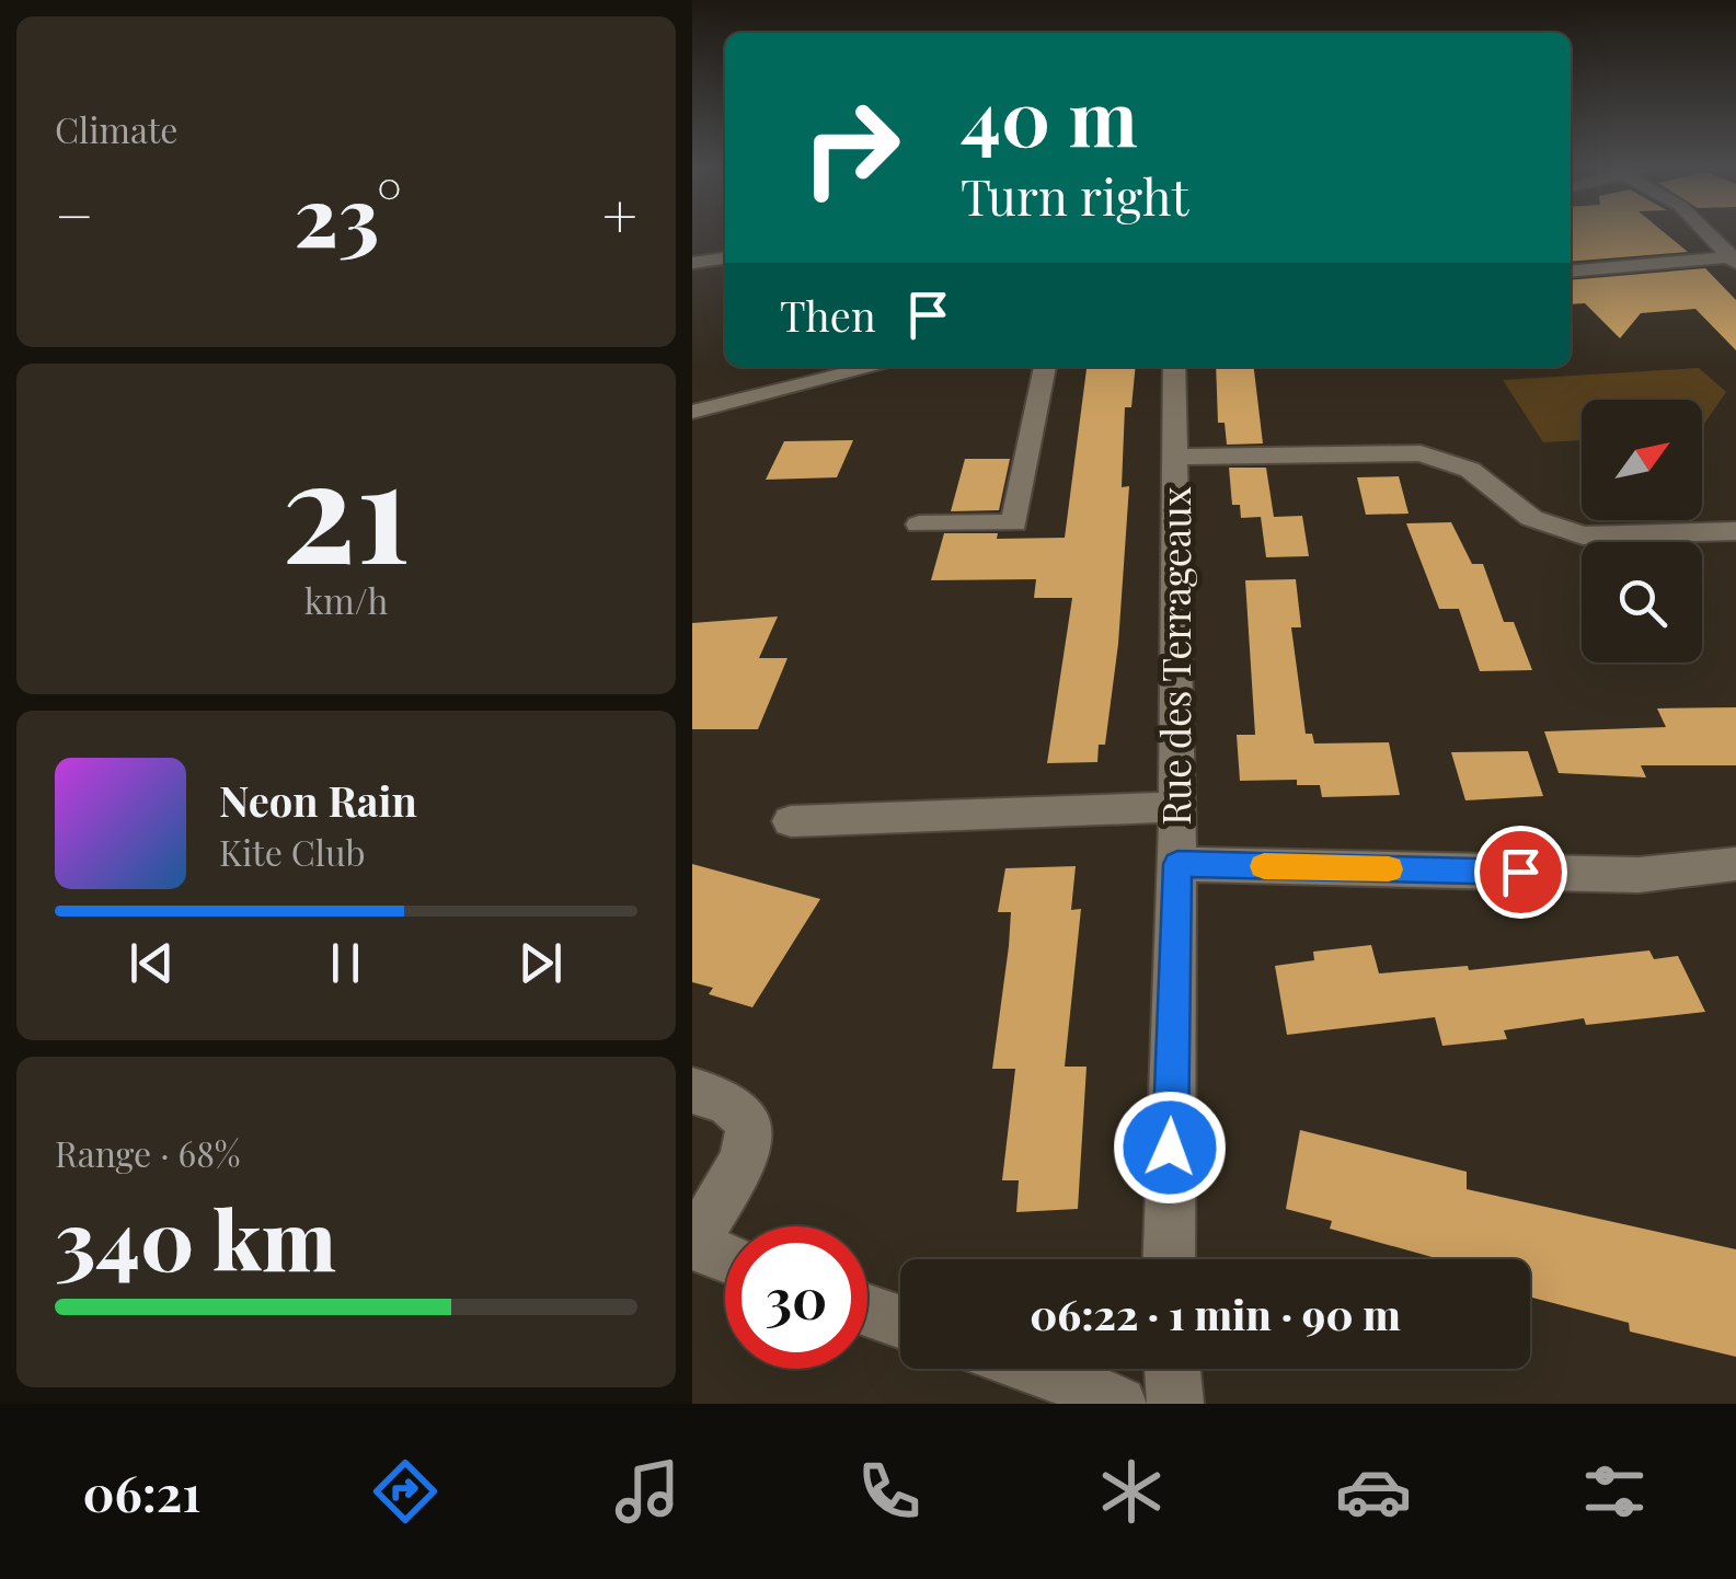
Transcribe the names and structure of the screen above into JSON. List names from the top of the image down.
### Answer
{
  "streets": {
    "street": ["Rue des Terrageaux"]
  },
  "north": "top right",
  "page": {
    "tile": [
      "Climate",
      ["21", "km/h"],
      ["Range · 68%", "340 km"]
    ],
    "turn": ["40 m", "Turn right"],
    "heat": ["−", "23°", "+"],
    "then": "Then",
    "song": ["Neon Rain", "Kite Club"],
    "limit": "30",
    "trip": "06:22 · 1 min · 90 m",
    "tabs": "06:21"
  }
}
